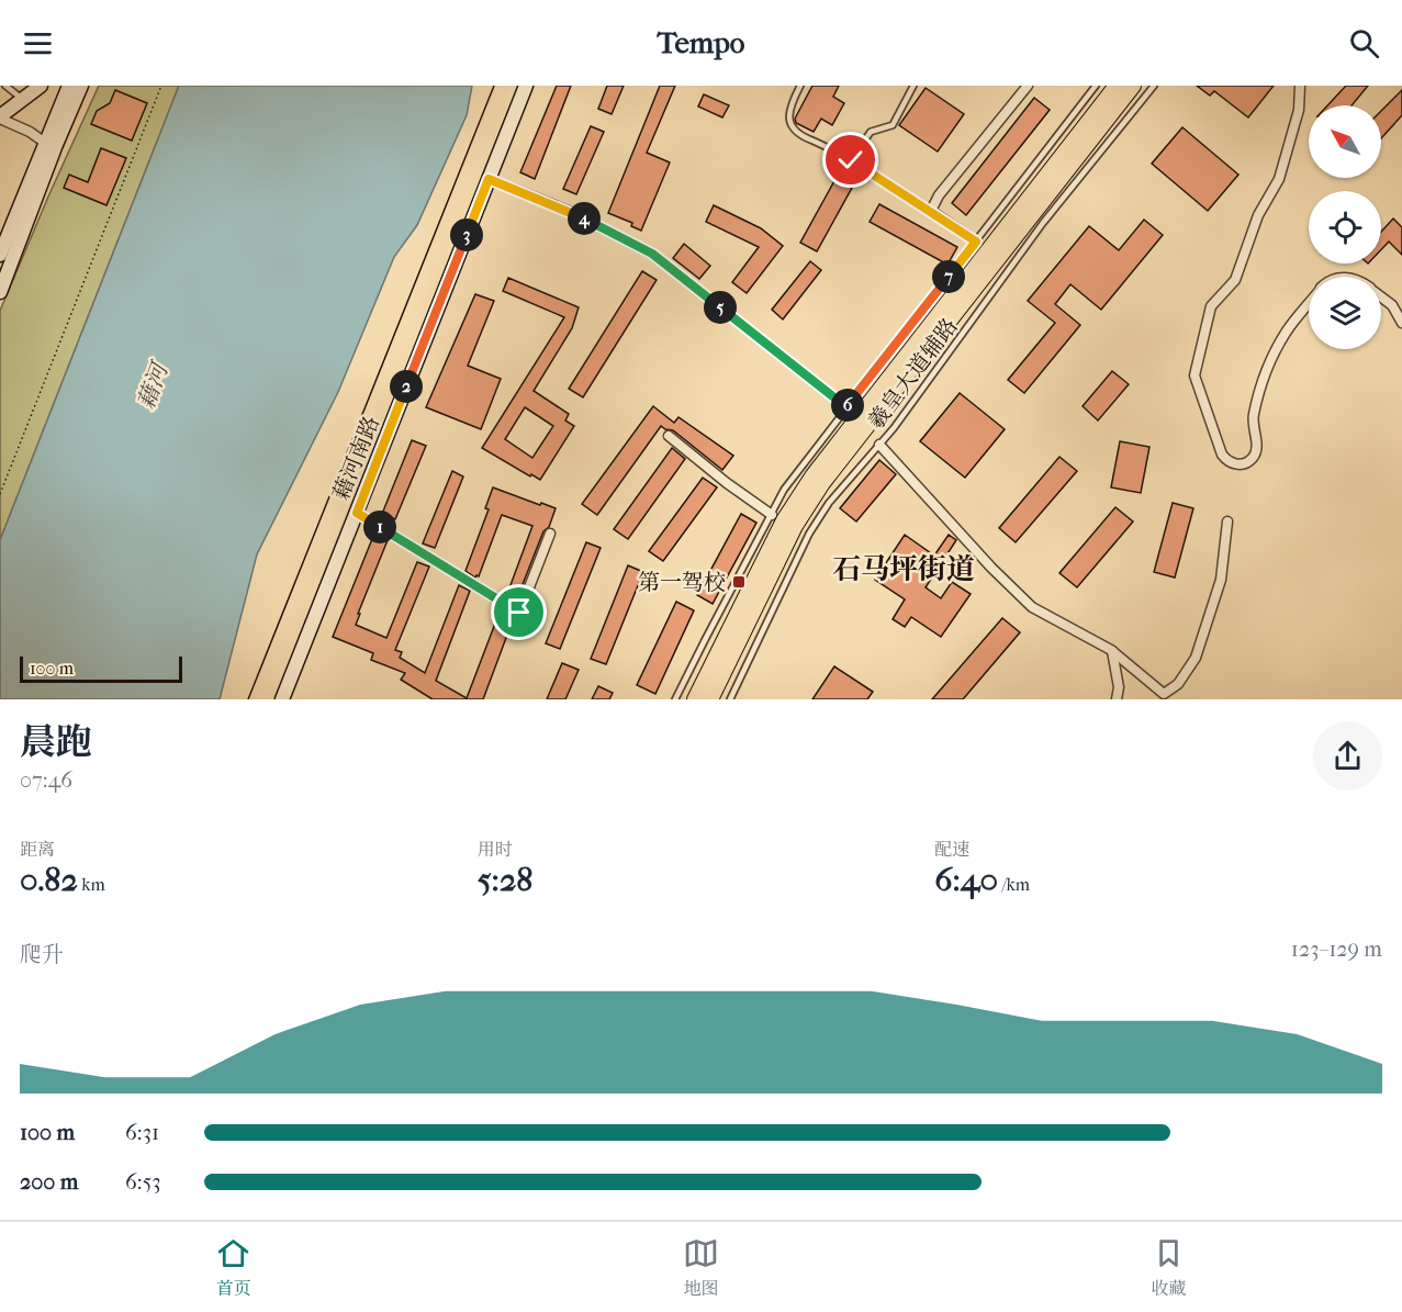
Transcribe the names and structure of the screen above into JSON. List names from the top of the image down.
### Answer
{
  "streets": {
    "main road": ["藉河南路"],
    "lane": ["羲皇大道辅路"]
  },
  "districts": ["石马坪街道"],
  "water": ["藉河"],
  "places": {
    "transit": ["第一驾校"]
  },
  "scale_bar": "100 m",
  "north": "top left",
  "page": {
    "header": "Tempo",
    "pins": [
      "4",
      "3",
      "7",
      "5",
      "2",
      "6",
      "1"
    ],
    "scale": "100 m",
    "heading": ["晨跑", "07:46"],
    "stats": [
      ["距离", "0.82 km"],
      ["用时", "5:28"],
      ["配速", "6:40 /km"]
    ],
    "chart": ["爬升", "123–129 m"],
    "list": [
      {
        "name": "100 m",
        "note": "6:31"
      },
      {
        "name": "200 m",
        "note": "6:53"
      }
    ],
    "tabs": ["首页", "地图", "收藏"]
  }
}
